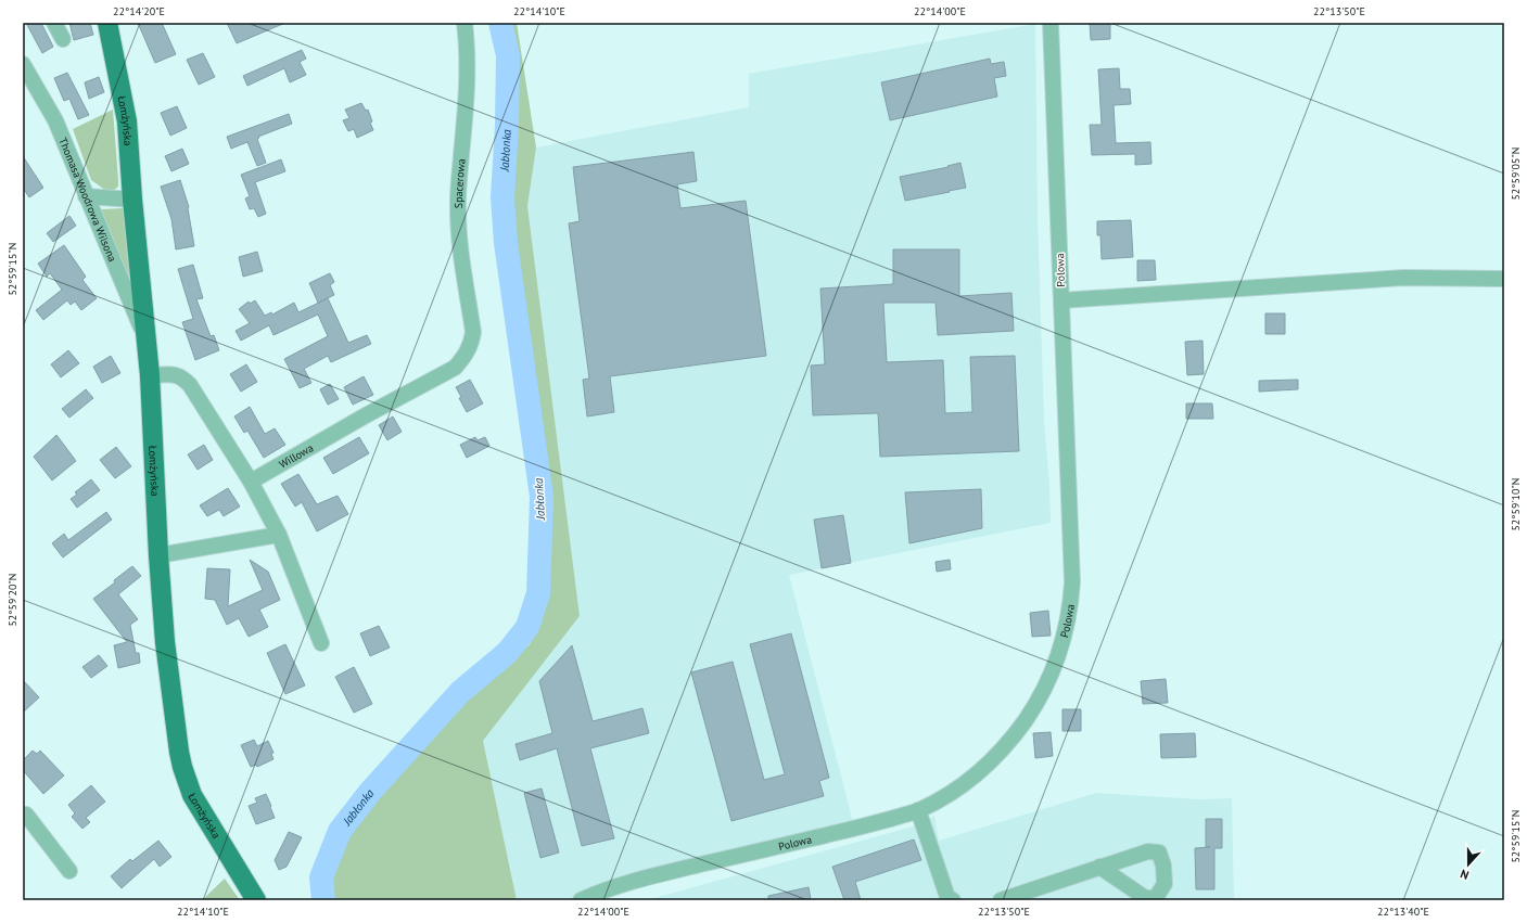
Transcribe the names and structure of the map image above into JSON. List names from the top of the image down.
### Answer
{
  "streets": {
    "main road": ["Łomżyńska"],
    "street": [
      "Spacerowa",
      "Thomasa Woodrowa Wilsona",
      "Polowa",
      "Willowa"
    ]
  },
  "crossings": [
    ["Łomżyńska", "Thomasa Woodrowa Wilsona"],
    ["Spacerowa", "Willowa"]
  ],
  "water": ["Jabłonka"],
  "north": "bottom",
  "coordinates": [
    "22°14'20\"E",
    "22°14'10\"E",
    "22°14'00\"E",
    "22°13'50\"E",
    "52°59'05\"N",
    "52°59'15\"N",
    "52°59'10\"N",
    "52°59'20\"N",
    "22°13'40\"E"
  ]
}
